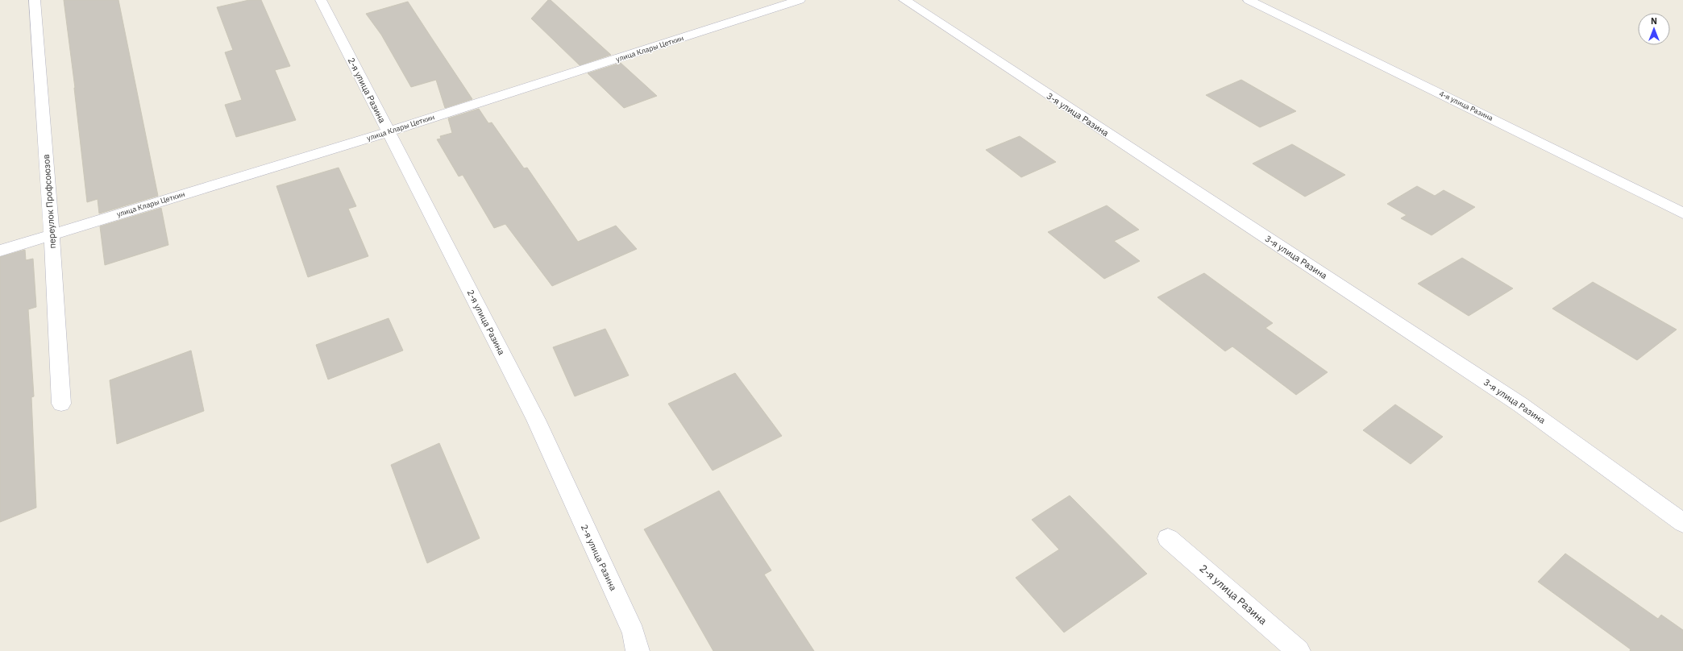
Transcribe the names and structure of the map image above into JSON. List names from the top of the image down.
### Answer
{
  "streets": {
    "street": [
      "улица Клары Цеткин",
      "2-я улица Разина",
      "4-я улица Разина",
      "3-я улица Разина",
      "переулок Профсоюзов"
    ]
  },
  "crossings": [
    ["улица Клары Цеткин", "2-я улица Разина"],
    ["улица Клары Цеткин", "переулок Профсоюзов"]
  ],
  "north": "top"
}
